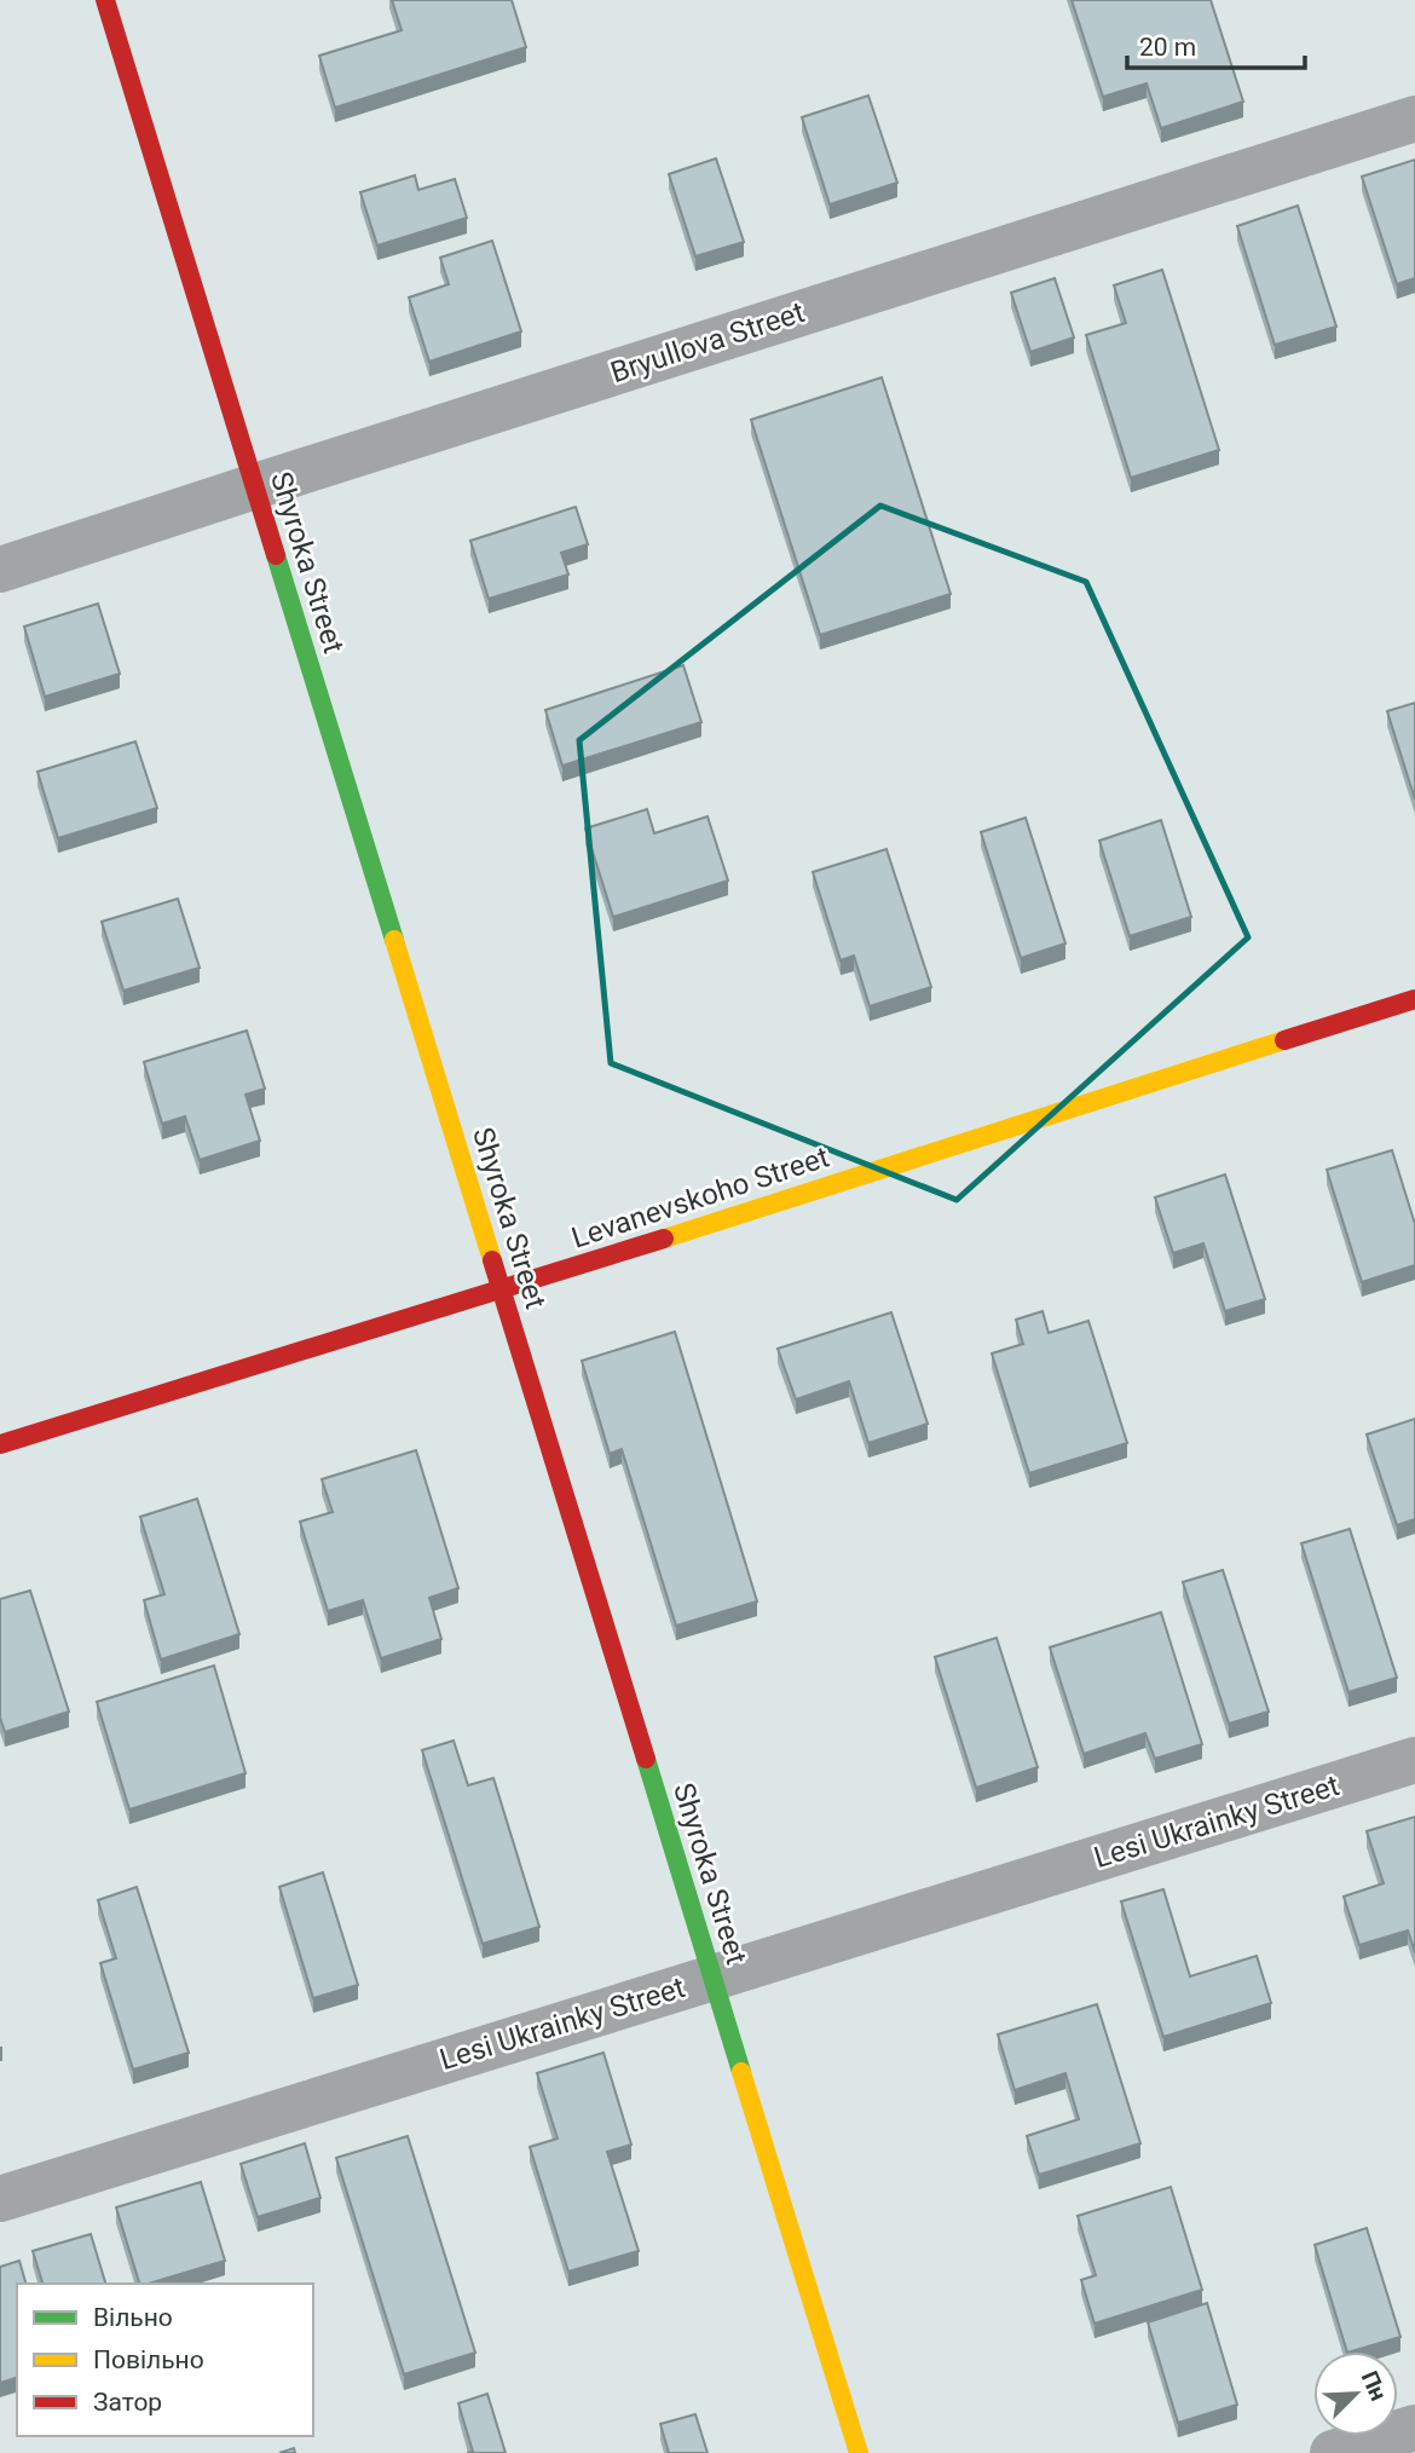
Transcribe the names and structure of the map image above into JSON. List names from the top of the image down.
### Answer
{
  "streets": {
    "street": [
      "Bryullova Street",
      "Shyroka Street",
      "Levanevskoho Street",
      "Lesi Ukrainky Street"
    ]
  },
  "crossings": [
    ["Bryullova Street", "Shyroka Street"],
    ["Shyroka Street", "Levanevskoho Street"],
    ["Shyroka Street", "Lesi Ukrainky Street"]
  ],
  "legend": ["Вільно", "Повільно", "Затор"],
  "scale_bar": "20 m",
  "north": "top right"
}
